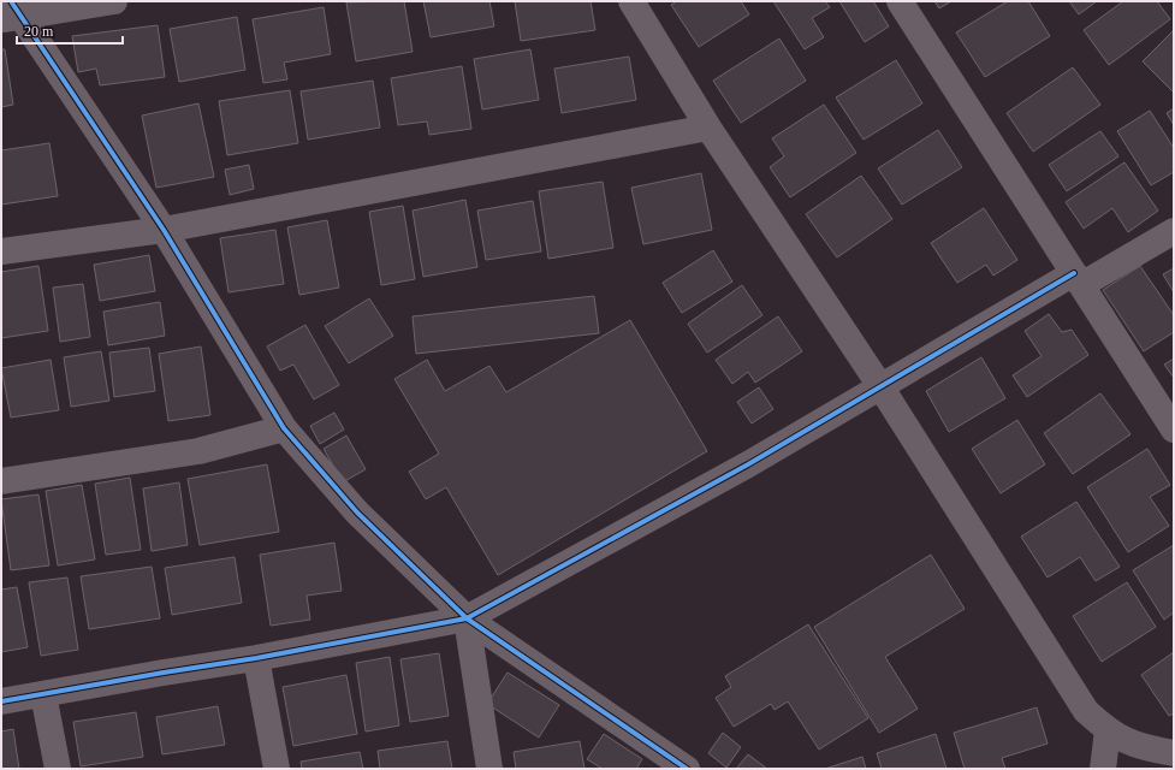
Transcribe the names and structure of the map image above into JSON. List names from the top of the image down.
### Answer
{
  "scale_bar": "20 m"
}
